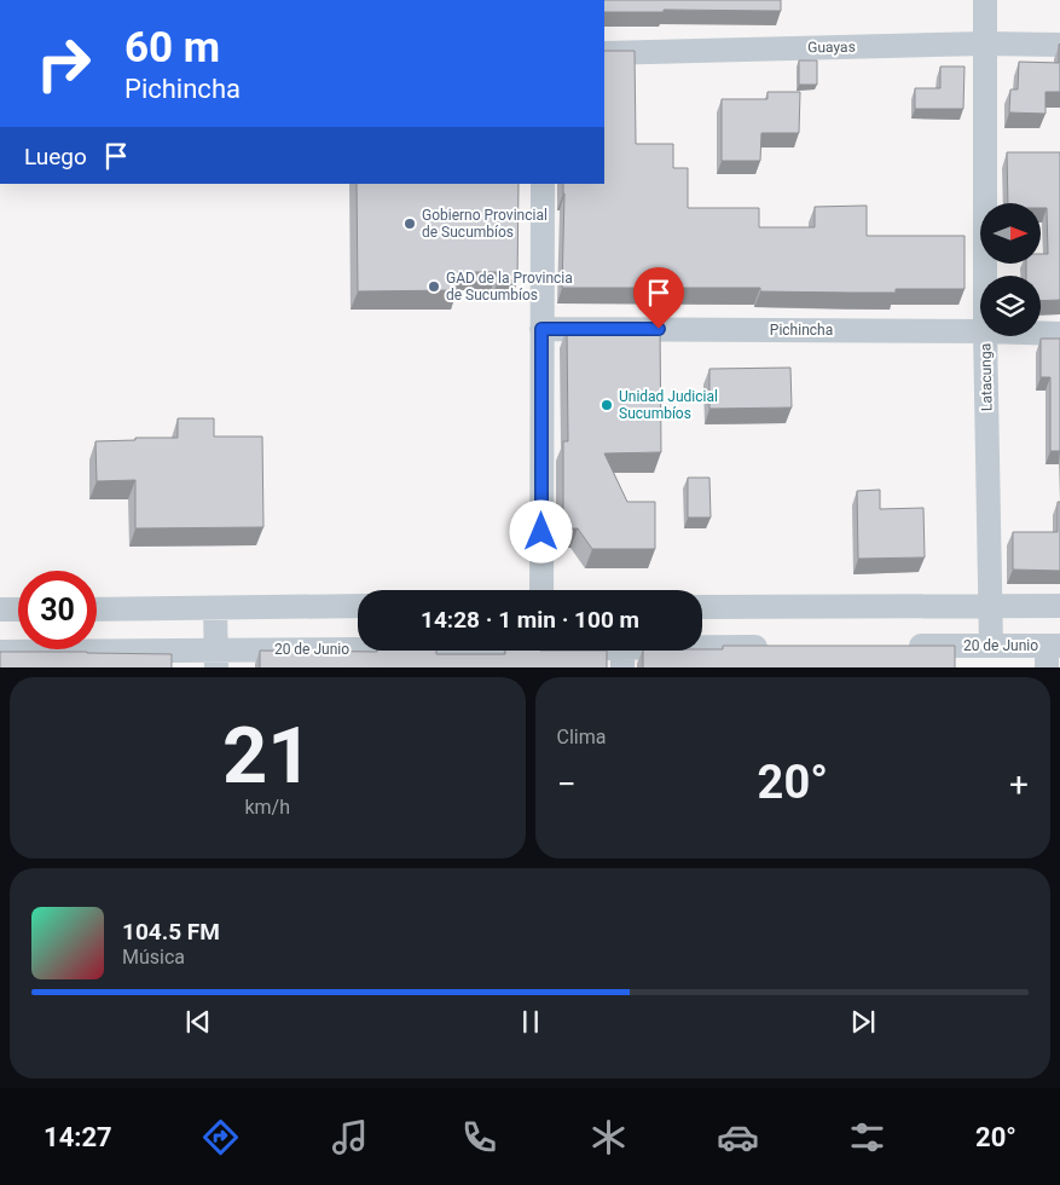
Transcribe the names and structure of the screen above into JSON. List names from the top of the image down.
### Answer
{
  "streets": {
    "street": [
      "Guayas",
      "Pichincha",
      "Latacunga",
      "20 de Junio"
    ]
  },
  "crossings": [
    ["Guayas", "Latacunga"],
    ["Latacunga", "20 de Junio"]
  ],
  "places": ["Gobierno Provincial de Sucumbíos", "GAD de la Provincia de Sucumbíos", "Unidad Judicial Sucumbíos"],
  "north": "right",
  "page": {
    "turn": ["60 m", "Pichincha"],
    "then": "Luego",
    "limit": "30",
    "trip": "14:28 · 1 min · 100 m",
    "tile": [
      ["21", "km/h"],
      "Clima"
    ],
    "heat": ["−", "20°", "+"],
    "song": ["104.5 FM", "Música"],
    "tabs": ["14:27", "20°"]
  }
}
